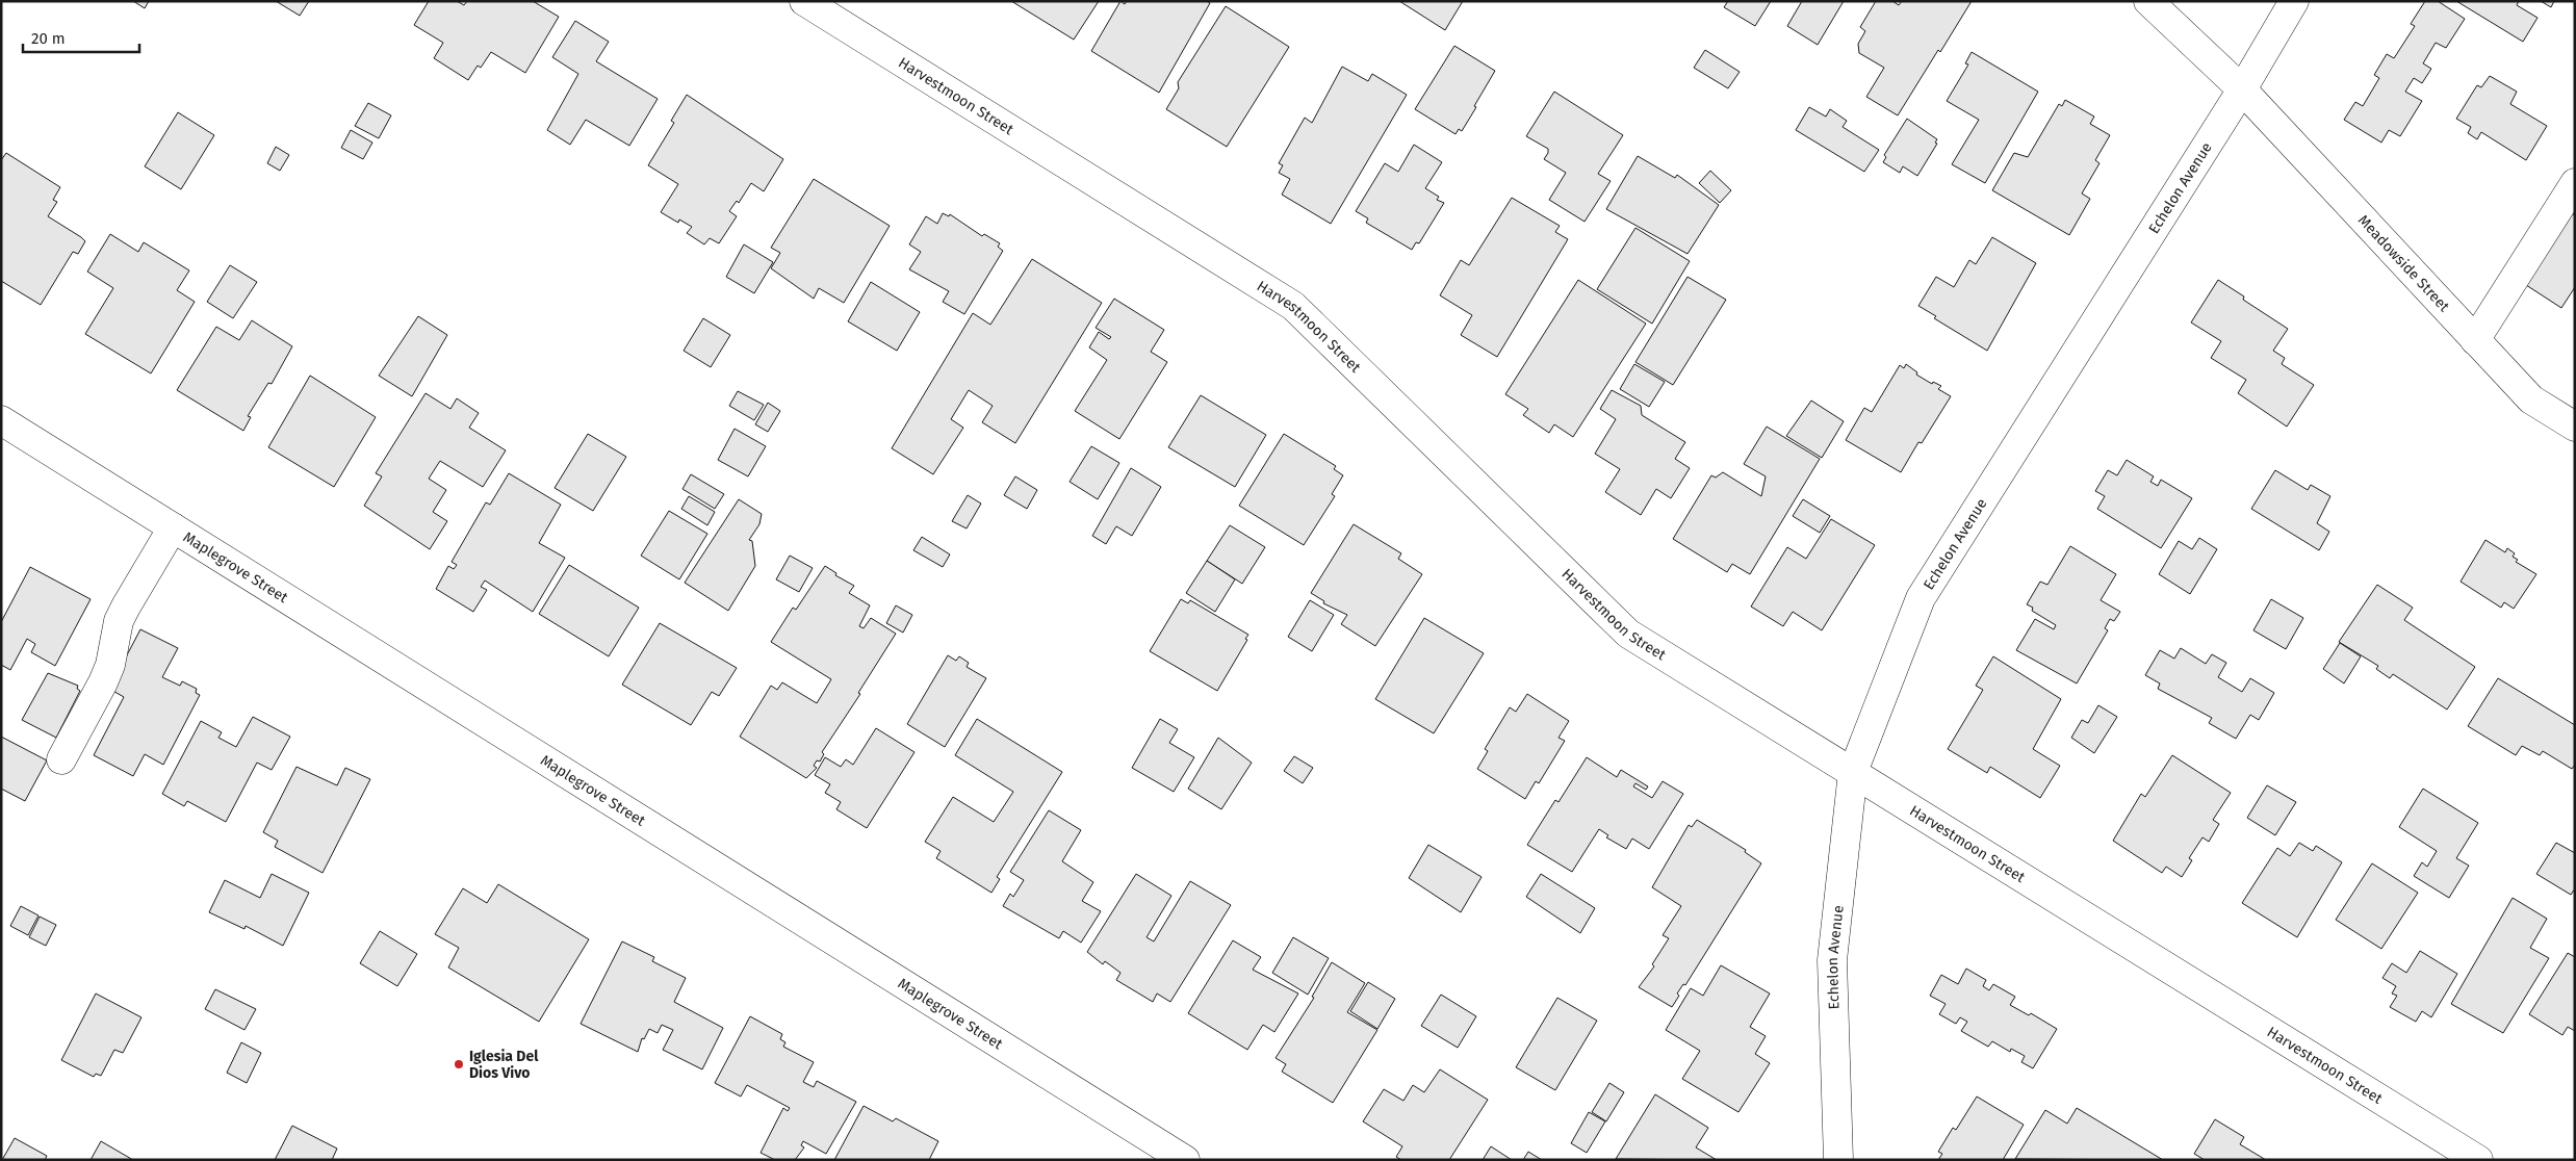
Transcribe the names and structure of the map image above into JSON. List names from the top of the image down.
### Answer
{
  "streets": {
    "street": [
      "Harvestmoon Street",
      "Echelon Avenue",
      "Meadowside Street",
      "Maplegrove Street"
    ]
  },
  "crossings": [
    ["Harvestmoon Street", "Echelon Avenue"],
    ["Echelon Avenue", "Meadowside Street"]
  ],
  "places": ["Iglesia Del Dios Vivo"],
  "scale_bar": "20 m"
}
